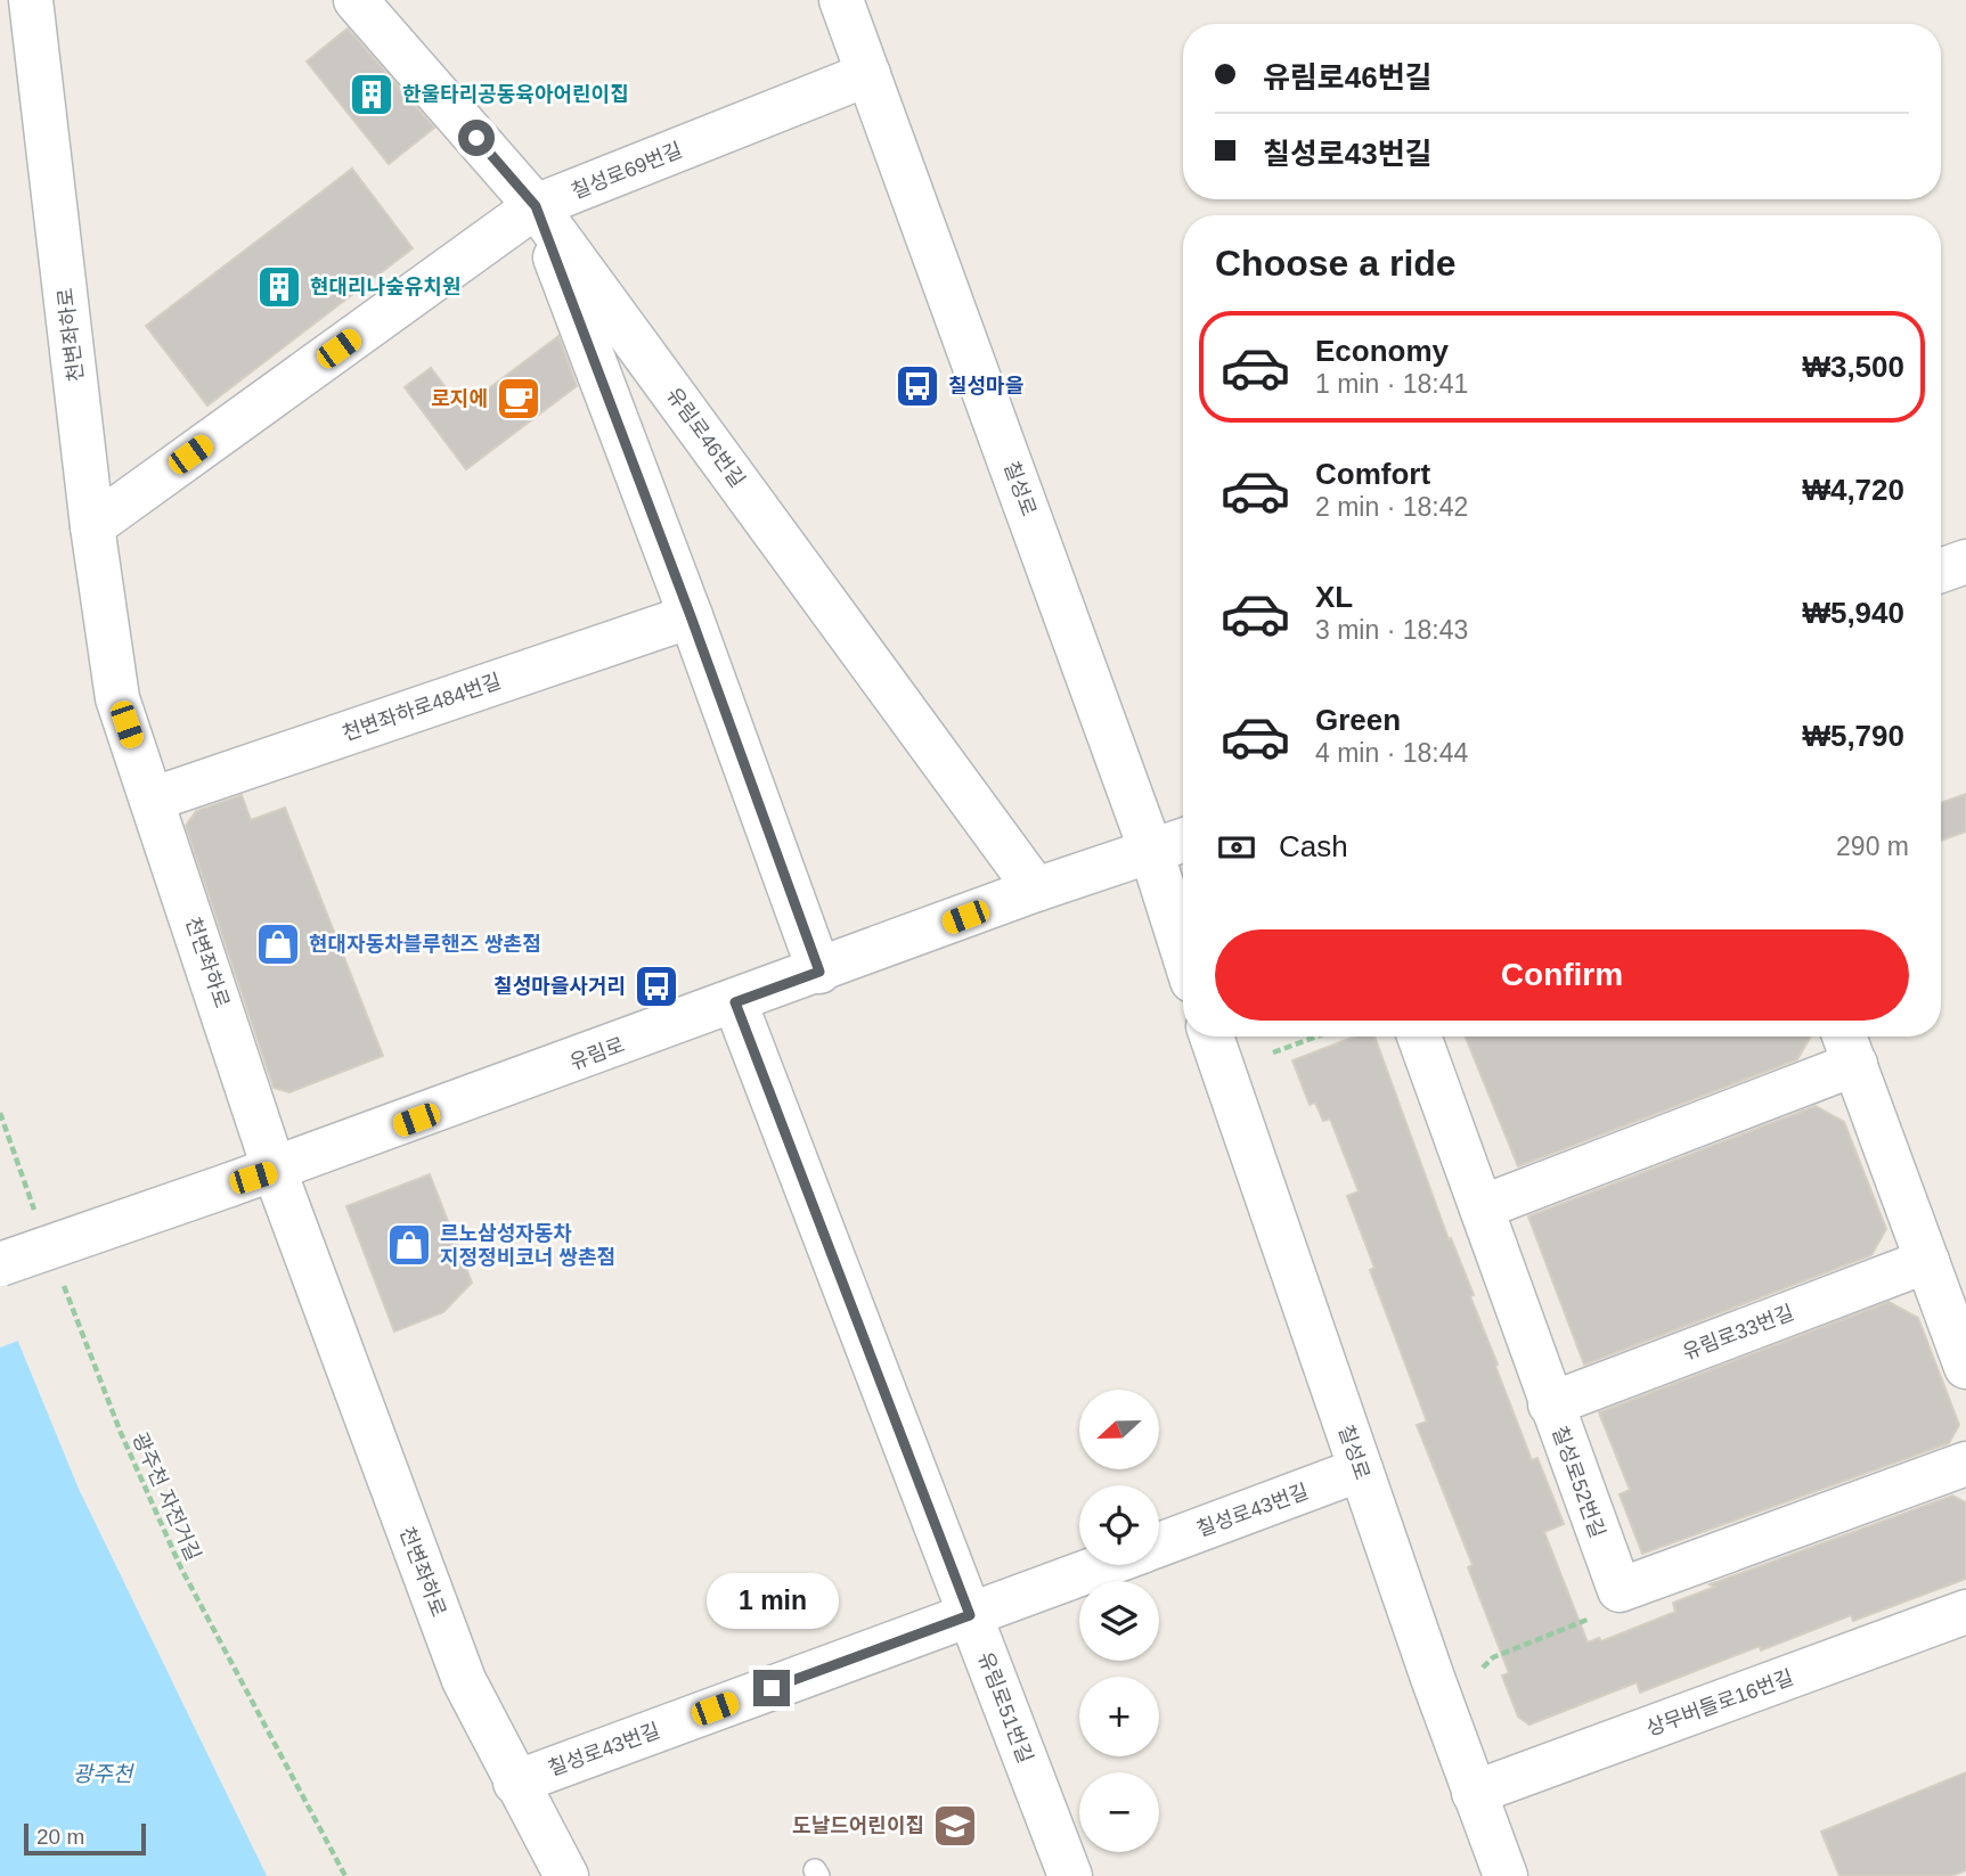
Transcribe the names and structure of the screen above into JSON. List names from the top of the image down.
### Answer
{
  "streets": {
    "street": [
      "칠성로69번길",
      "천변좌하로",
      "유림로46번길",
      "칠성로",
      "천변좌하로484번길",
      "유림로",
      "유림로33번길",
      "칠성로52번길",
      "칠성로43번길",
      "상무버들로16번길",
      "유림로51번길"
    ],
    "path": ["광주천 자전거길"]
  },
  "crossings": [
    ["칠성로69번길", "천변좌하로"],
    ["칠성로69번길", "유림로46번길"],
    ["칠성로69번길", "칠성로"],
    ["천변좌하로", "천변좌하로484번길"],
    ["천변좌하로", "유림로"],
    ["천변좌하로", "칠성로43번길"],
    ["유림로46번길", "유림로"],
    ["칠성로", "유림로"],
    ["칠성로", "칠성로43번길"],
    ["칠성로", "상무버들로16번길"],
    ["유림로", "유림로51번길"],
    ["유림로33번길", "칠성로52번길"],
    ["칠성로43번길", "유림로51번길"]
  ],
  "water": ["광주천"],
  "places": {
    "building": ["한울타리공동육아어린이집", "현대리나숲유치원"],
    "bus stop": ["칠성마을", "칠성마을사거리"],
    "cafe": ["로지에"],
    "shop": ["현대자동차블루핸즈 쌍촌점", "르노삼성자동차 지정정비코너 쌍촌점"],
    "school or university": ["도날드어린이집"]
  },
  "scale_bar": "20 m",
  "north": "left",
  "page": {
    "banner": ["유림로46번길", "칠성로43번길"],
    "heading": "Choose a ride",
    "list": [
      {
        "name": "Economy",
        "note": "1 min · 18:41",
        "value": "₩3,500"
      },
      {
        "name": "Comfort",
        "note": "2 min · 18:42",
        "value": "₩4,720"
      },
      {
        "name": "XL",
        "note": "3 min · 18:43",
        "value": "₩5,940"
      },
      {
        "name": "Green",
        "note": "4 min · 18:44",
        "value": "₩5,790"
      }
    ],
    "pay": ["Cash", "290 m"],
    "buttons": "Confirm",
    "map_buttons": ["+", "−"],
    "bubble": "1 min",
    "scale": "20 m"
  }
}
